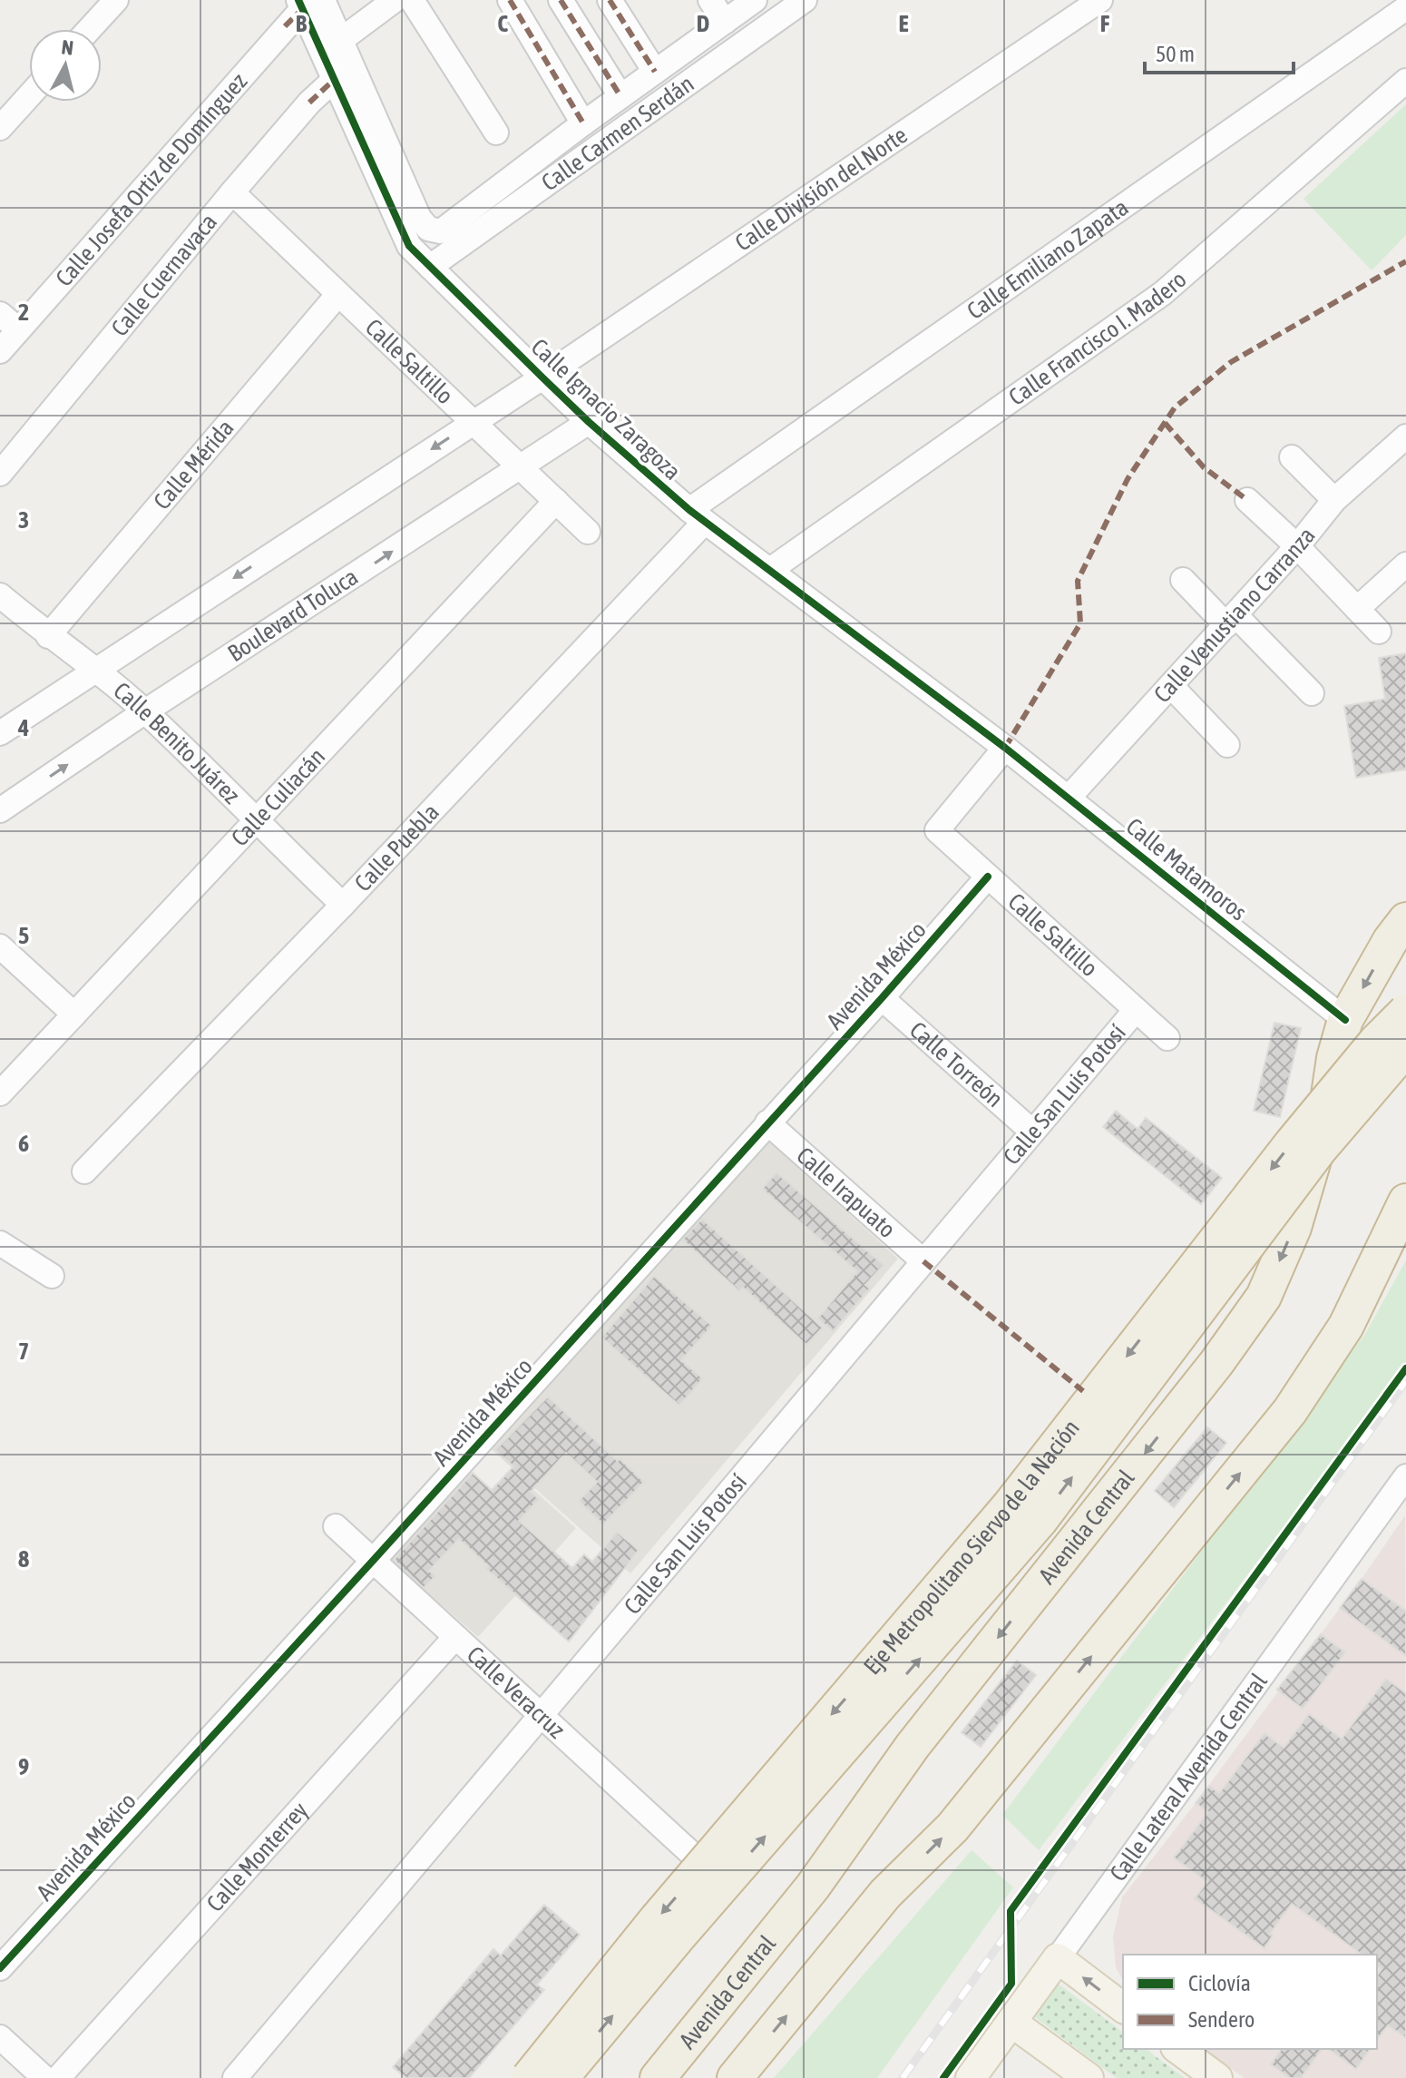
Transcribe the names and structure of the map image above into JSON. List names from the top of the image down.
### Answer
{
  "streets": {
    "highway": ["Avenida Central", "Eje Metropolitano Siervo de la Nación"],
    "main road": ["Calle Lateral Avenida Central"],
    "street": [
      "Calle Carmen Serdán",
      "Calle Josefa Ortiz de Domínguez",
      "Calle División del Norte",
      "Calle Emiliano Zapata",
      "Calle Cuernavaca",
      "Calle Francisco I. Madero",
      "Calle Saltillo",
      "Calle Ignacio Zaragoza",
      "Calle Mérida",
      "Calle Venustiano Carranza",
      "Boulevard Toluca",
      "Calle Benito Juárez",
      "Calle Culiacán",
      "Calle Puebla",
      "Calle Matamoros",
      "Avenida México",
      "Calle Torreón",
      "Calle San Luis Potosí",
      "Calle Irapuato",
      "Calle Veracruz",
      "Calle Monterrey"
    ]
  },
  "crossings": [
    ["Calle Carmen Serdán", "Calle Ignacio Zaragoza"],
    ["Calle Josefa Ortiz de Domínguez", "Calle Ignacio Zaragoza"],
    ["Calle División del Norte", "Calle Ignacio Zaragoza"],
    ["Calle Emiliano Zapata", "Calle Ignacio Zaragoza"],
    ["Calle Emiliano Zapata", "Calle Puebla"],
    ["Calle Cuernavaca", "Calle Saltillo"],
    ["Calle Cuernavaca", "Calle Ignacio Zaragoza"],
    ["Calle Francisco I. Madero", "Calle Ignacio Zaragoza"],
    ["Calle Saltillo", "Calle Ignacio Zaragoza"],
    ["Calle Saltillo", "Calle Mérida"],
    ["Calle Saltillo", "Boulevard Toluca"],
    ["Calle Saltillo", "Calle Culiacán"],
    ["Calle Saltillo", "Calle Matamoros"],
    ["Calle Saltillo", "Avenida México"],
    ["Calle Saltillo", "Calle San Luis Potosí"],
    ["Calle Ignacio Zaragoza", "Boulevard Toluca"],
    ["Calle Ignacio Zaragoza", "Calle Puebla"],
    ["Calle Ignacio Zaragoza", "Calle Matamoros"],
    ["Calle Mérida", "Calle Benito Juárez"],
    ["Calle Venustiano Carranza", "Calle Matamoros"],
    ["Boulevard Toluca", "Calle Benito Juárez"],
    ["Calle Benito Juárez", "Calle Culiacán"],
    ["Calle Benito Juárez", "Calle Puebla"],
    ["Calle Matamoros", "Avenida Central"],
    ["Avenida México", "Calle Torreón"],
    ["Avenida México", "Calle Irapuato"],
    ["Avenida México", "Calle Veracruz"],
    ["Calle Torreón", "Calle San Luis Potosí"],
    ["Calle San Luis Potosí", "Calle Irapuato"],
    ["Calle San Luis Potosí", "Calle Veracruz"],
    ["Calle Veracruz", "Calle Monterrey"]
  ],
  "legend": ["Ciclovía", "Sendero"],
  "scale_bar": "50 m",
  "north": "top",
  "grid": {
    "columns": [
      "B",
      "C",
      "D",
      "E",
      "F"
    ],
    "rows": [
      "2",
      "3",
      "4",
      "5",
      "6",
      "7",
      "8",
      "9"
    ]
  }
}
